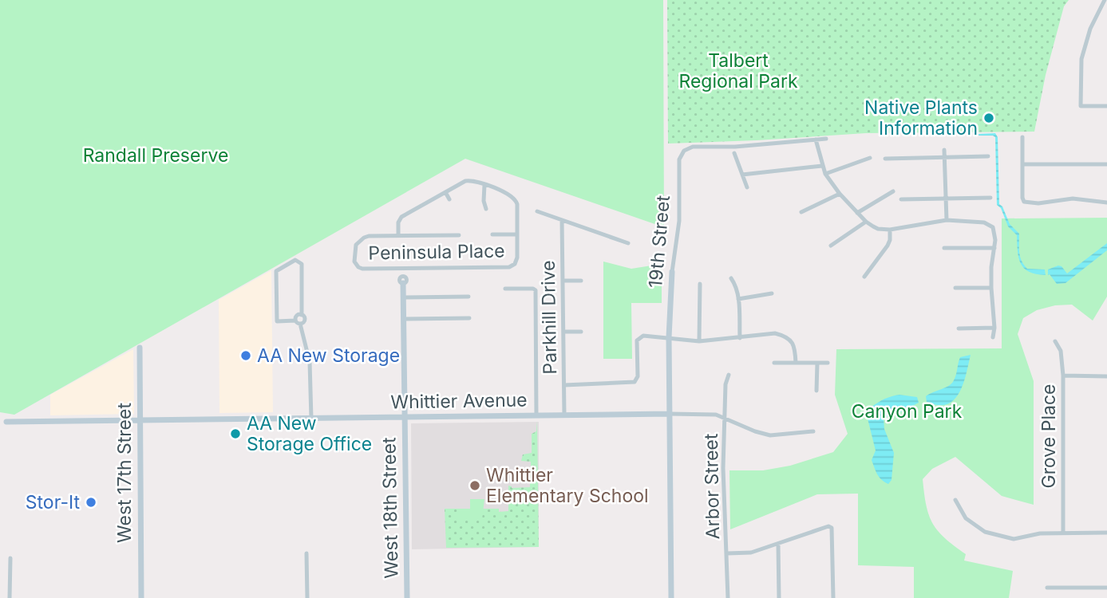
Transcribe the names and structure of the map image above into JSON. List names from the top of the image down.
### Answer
{
  "streets": {
    "street": [
      "19th Street",
      "Peninsula Place",
      "Parkhill Drive",
      "Whittier Avenue",
      "Grove Place",
      "West 17th Street",
      "Arbor Street",
      "West 18th Street"
    ]
  },
  "crossings": [
    ["19th Street", "Whittier Avenue"],
    ["Peninsula Place", "West 18th Street"],
    ["Parkhill Drive", "Whittier Avenue"],
    ["Whittier Avenue", "West 17th Street"],
    ["Whittier Avenue", "Arbor Street"],
    ["Whittier Avenue", "West 18th Street"]
  ],
  "parks": ["Talbert Regional Park", "Randall Preserve", "Canyon Park"],
  "places": [
    "Native Plants Information",
    "AA New Storage",
    "AA New Storage Office",
    "Whittier Elementary School",
    "Stor-It"
  ]
}
